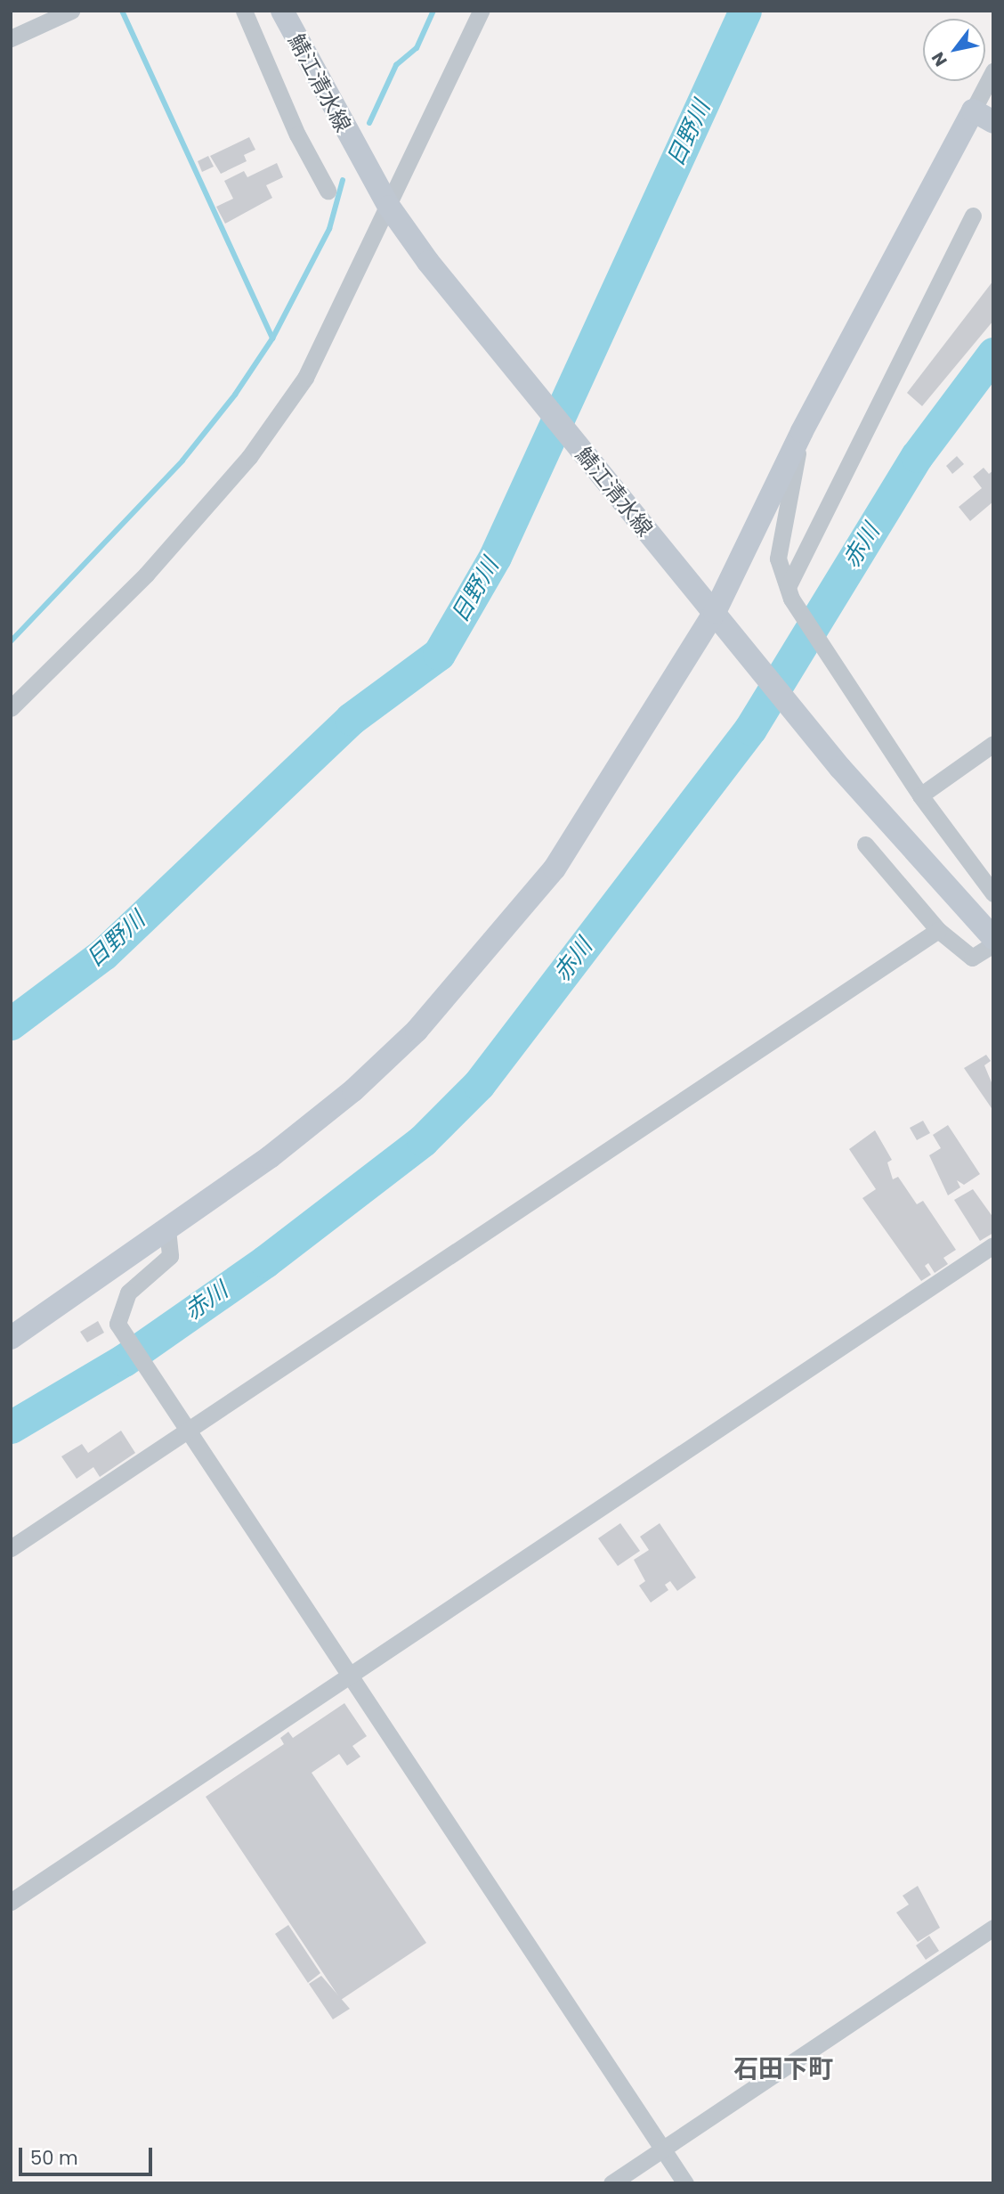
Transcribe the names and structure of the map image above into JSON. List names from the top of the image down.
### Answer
{
  "streets": {
    "street": ["鯖江清水線"]
  },
  "districts": ["石田下町"],
  "water": ["日野川", "赤川"],
  "scale_bar": "50 m",
  "north": "bottom left"
}
